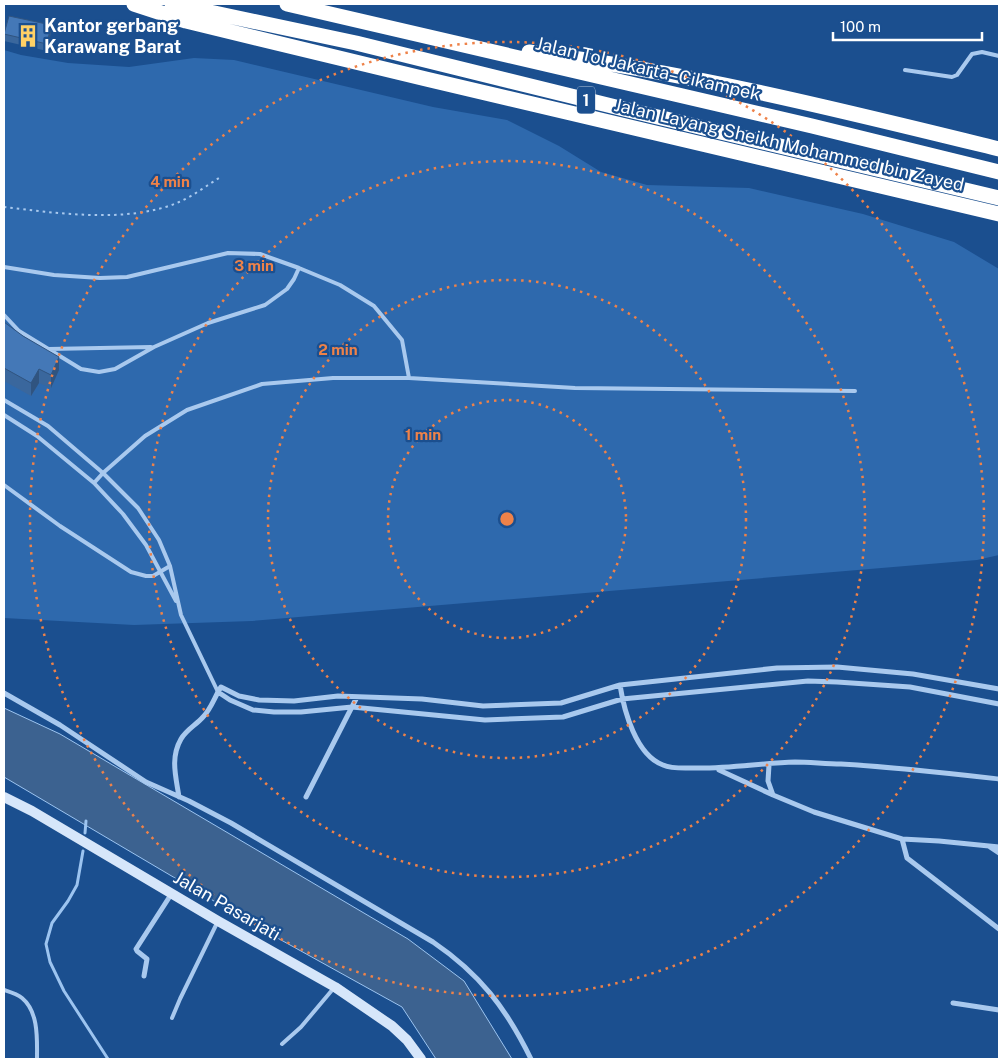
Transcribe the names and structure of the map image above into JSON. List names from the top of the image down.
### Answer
{
  "streets": {
    "highway": ["Jalan Tol Jakarta–Cikampek", "1", "Jalan Layang Sheikh Mohammed bin Zayed"],
    "main road": ["Jalan Pasarjati"]
  },
  "crossings": [
    ["Jalan Tol Jakarta–Cikampek", "1"]
  ],
  "places": {
    "building": ["Kantor gerbang Karawang Barat"]
  },
  "scale_bar": "100 m",
  "rings": [
    "4 min",
    "3 min",
    "2 min",
    "1 min"
  ]
}
